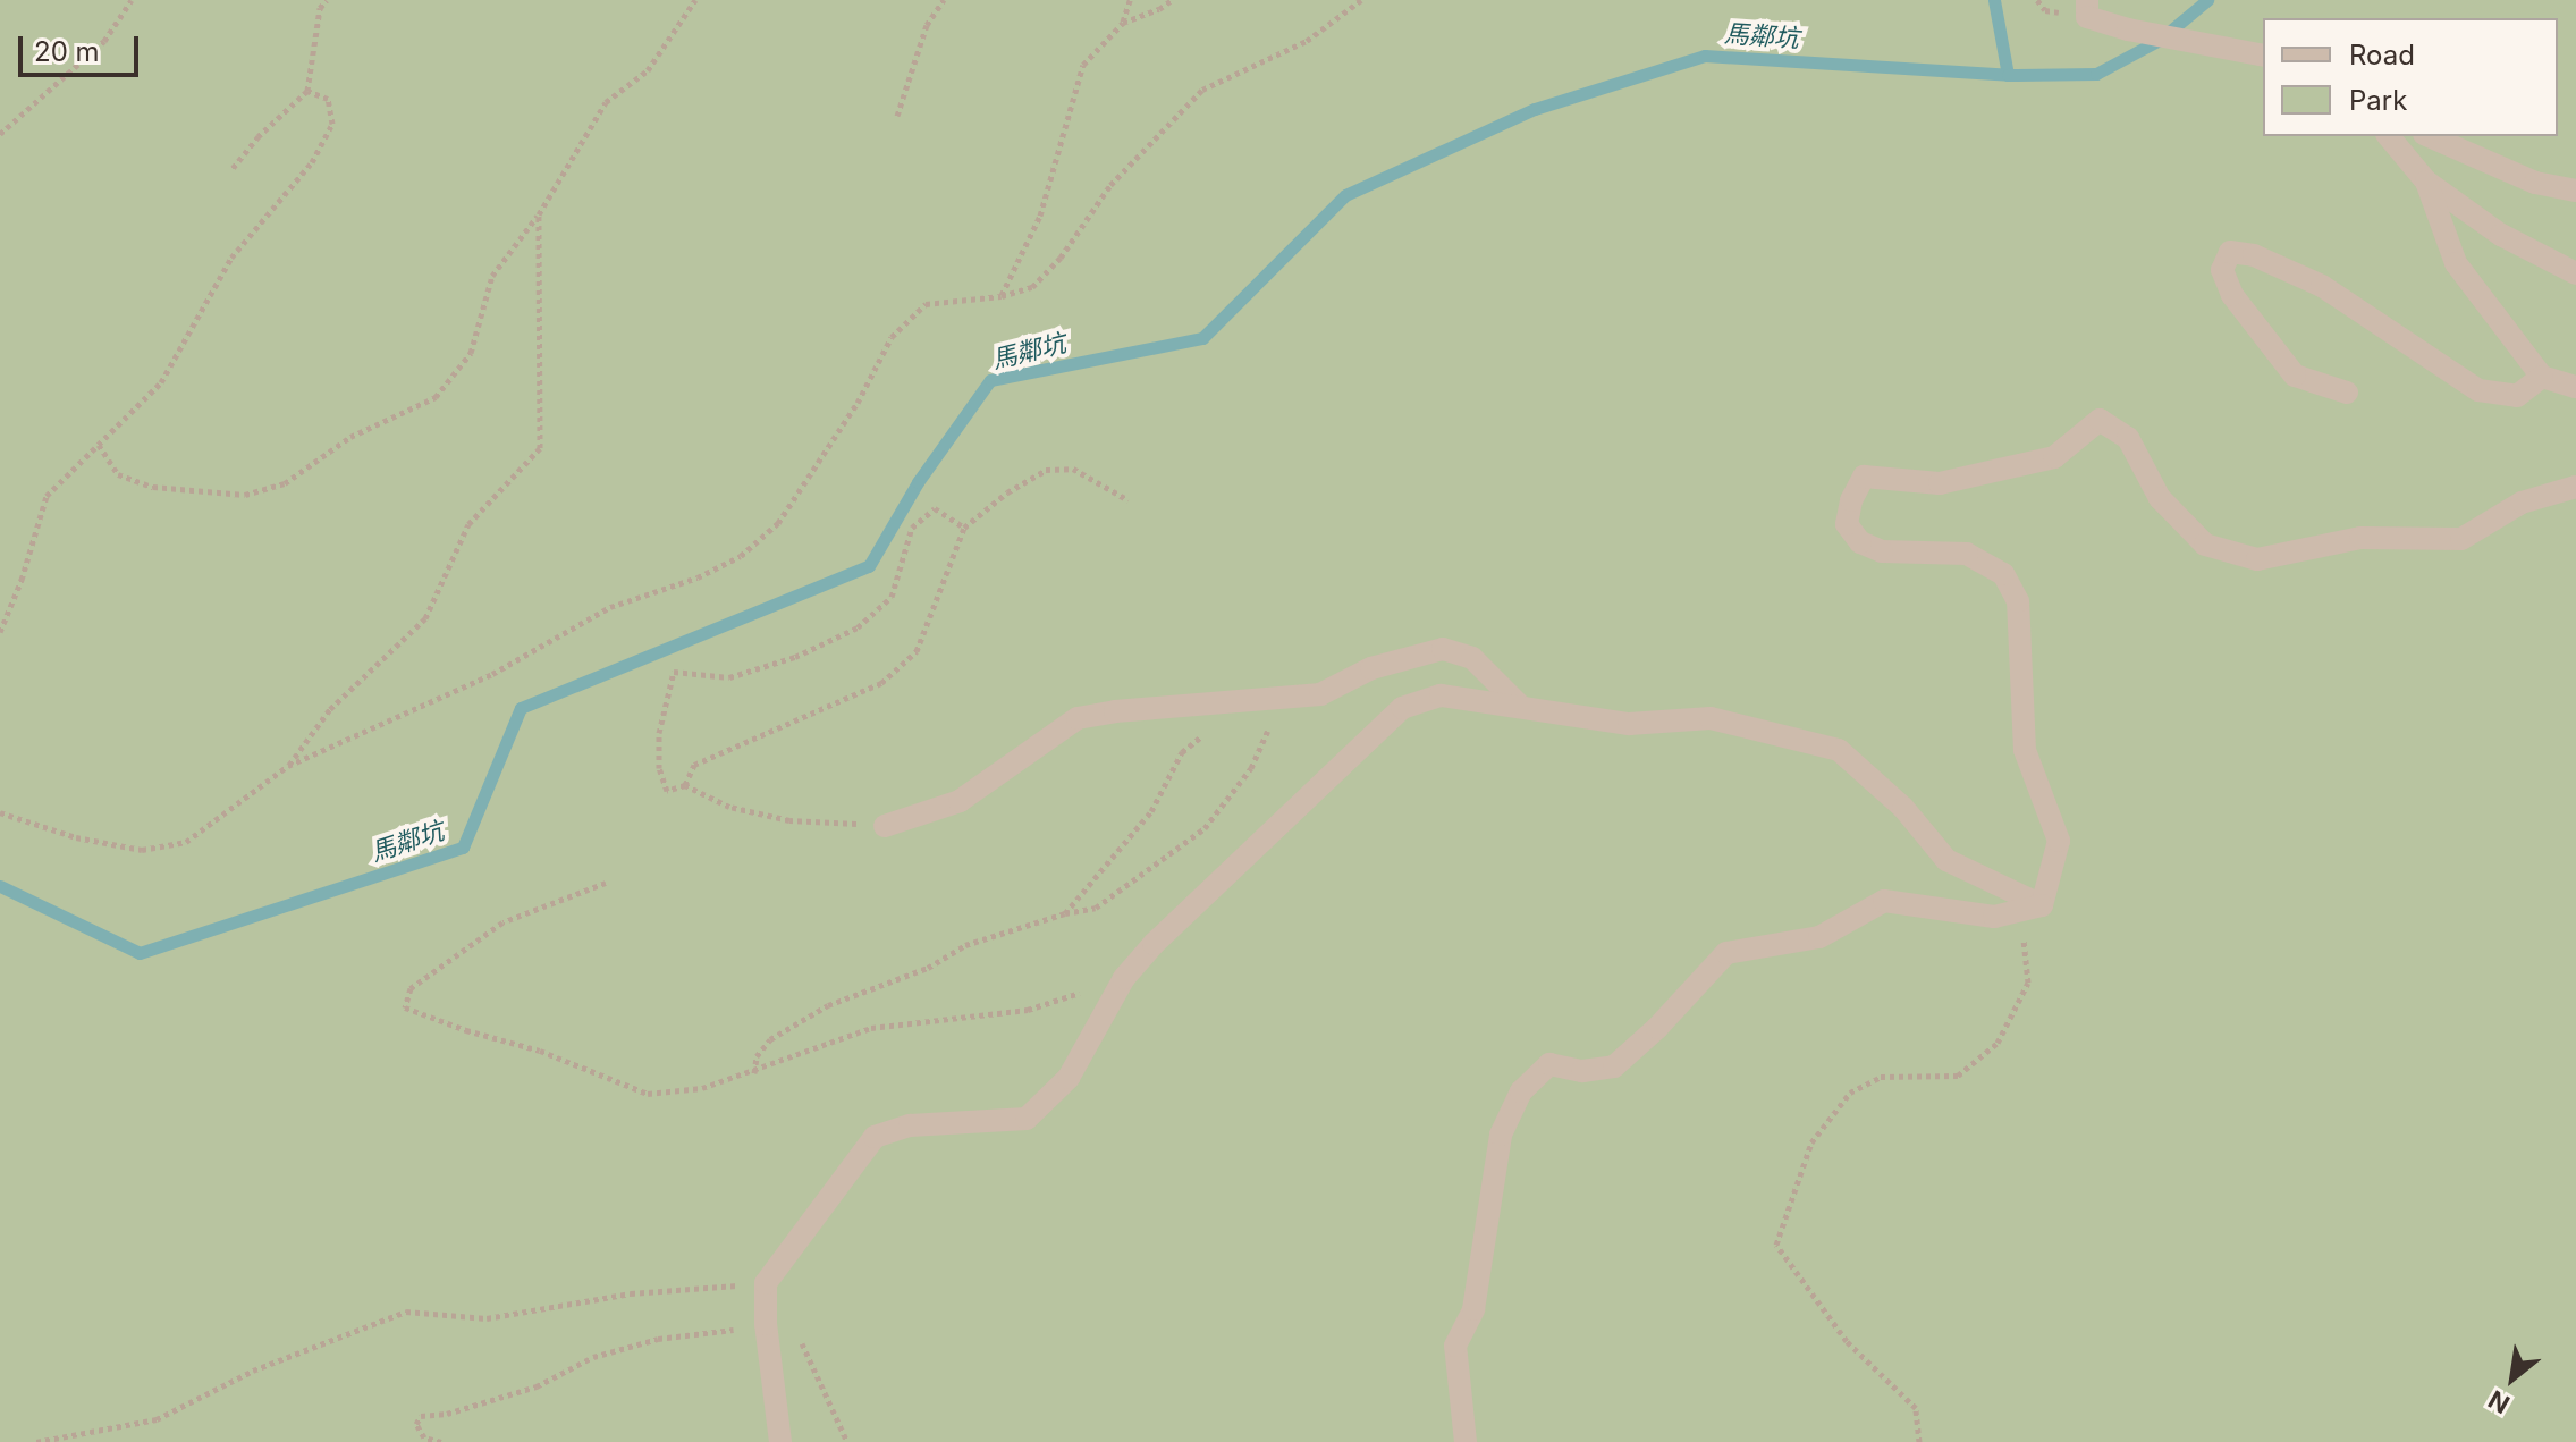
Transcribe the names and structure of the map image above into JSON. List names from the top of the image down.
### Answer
{
  "water": ["馬鄰坑"],
  "legend": ["Road", "Park"],
  "scale_bar": "20 m",
  "north": "bottom left"
}
